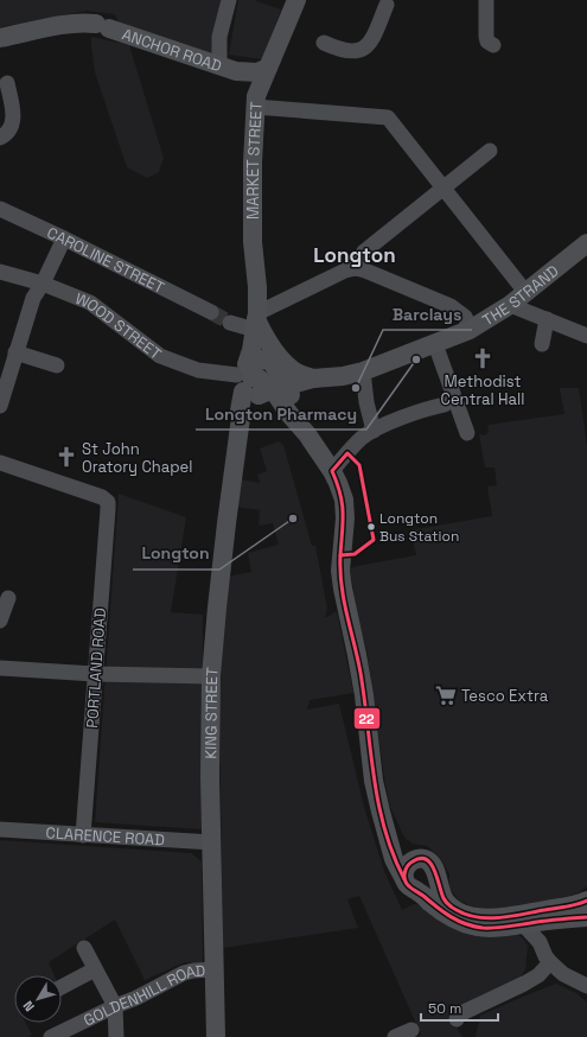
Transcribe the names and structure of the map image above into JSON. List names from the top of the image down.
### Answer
{
  "streets": {
    "main road": [
      "ANCHOR ROAD",
      "MARKET STREET",
      "THE STRAND",
      "KING STREET"
    ],
    "street": [
      "CAROLINE STREET",
      "WOOD STREET",
      "PORTLAND ROAD",
      "CLARENCE ROAD",
      "GOLDENHILL ROAD"
    ]
  },
  "crossings": [
    ["ANCHOR ROAD", "MARKET STREET"],
    ["MARKET STREET", "THE STRAND"],
    ["MARKET STREET", "WOOD STREET"],
    ["MARKET STREET", "KING STREET"],
    ["THE STRAND", "WOOD STREET"],
    ["THE STRAND", "KING STREET"],
    ["WOOD STREET", "KING STREET"],
    ["PORTLAND ROAD", "CLARENCE ROAD"],
    ["KING STREET", "CLARENCE ROAD"],
    ["KING STREET", "GOLDENHILL ROAD"]
  ],
  "districts": ["Longton"],
  "places": {
    "church": ["Methodist Central Hall", "St John Oratory Chapel"],
    "other": [
      "Longton Pharmacy",
      "Barclays",
      "Longton",
      "Longton Bus Station"
    ],
    "supermarket": ["Tesco Extra"]
  },
  "lines": ["transit line 22"],
  "scale_bar": "50 m",
  "north": "bottom left"
}
